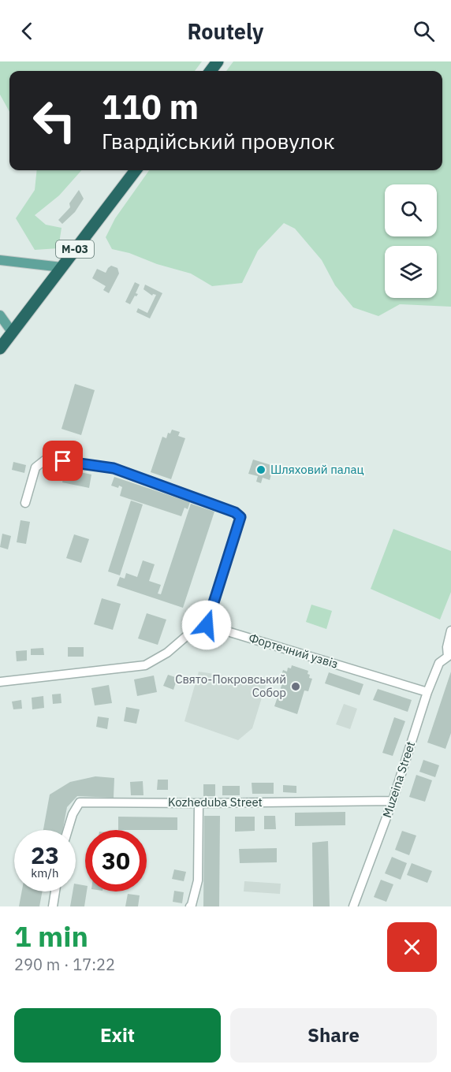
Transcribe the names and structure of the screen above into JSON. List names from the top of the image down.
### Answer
{
  "streets": {
    "highway": ["М-03"],
    "street": ["Фортечний узвіз", "Muzeina Street", "Kozheduba Street"]
  },
  "crossings": [
    ["Фортечний узвіз", "Muzeina Street"],
    ["Muzeina Street", "Kozheduba Street"]
  ],
  "places": ["Шляховий палац", "Свято-Покровський Собор"],
  "page": {
    "header": "Routely",
    "turn": ["110 m", "Гвардійський провулок"],
    "speed": "23 km/h",
    "limit": "30",
    "heading": ["1 min", "290 m · 17:22"],
    "buttons": ["Exit", "Share"]
  }
}
